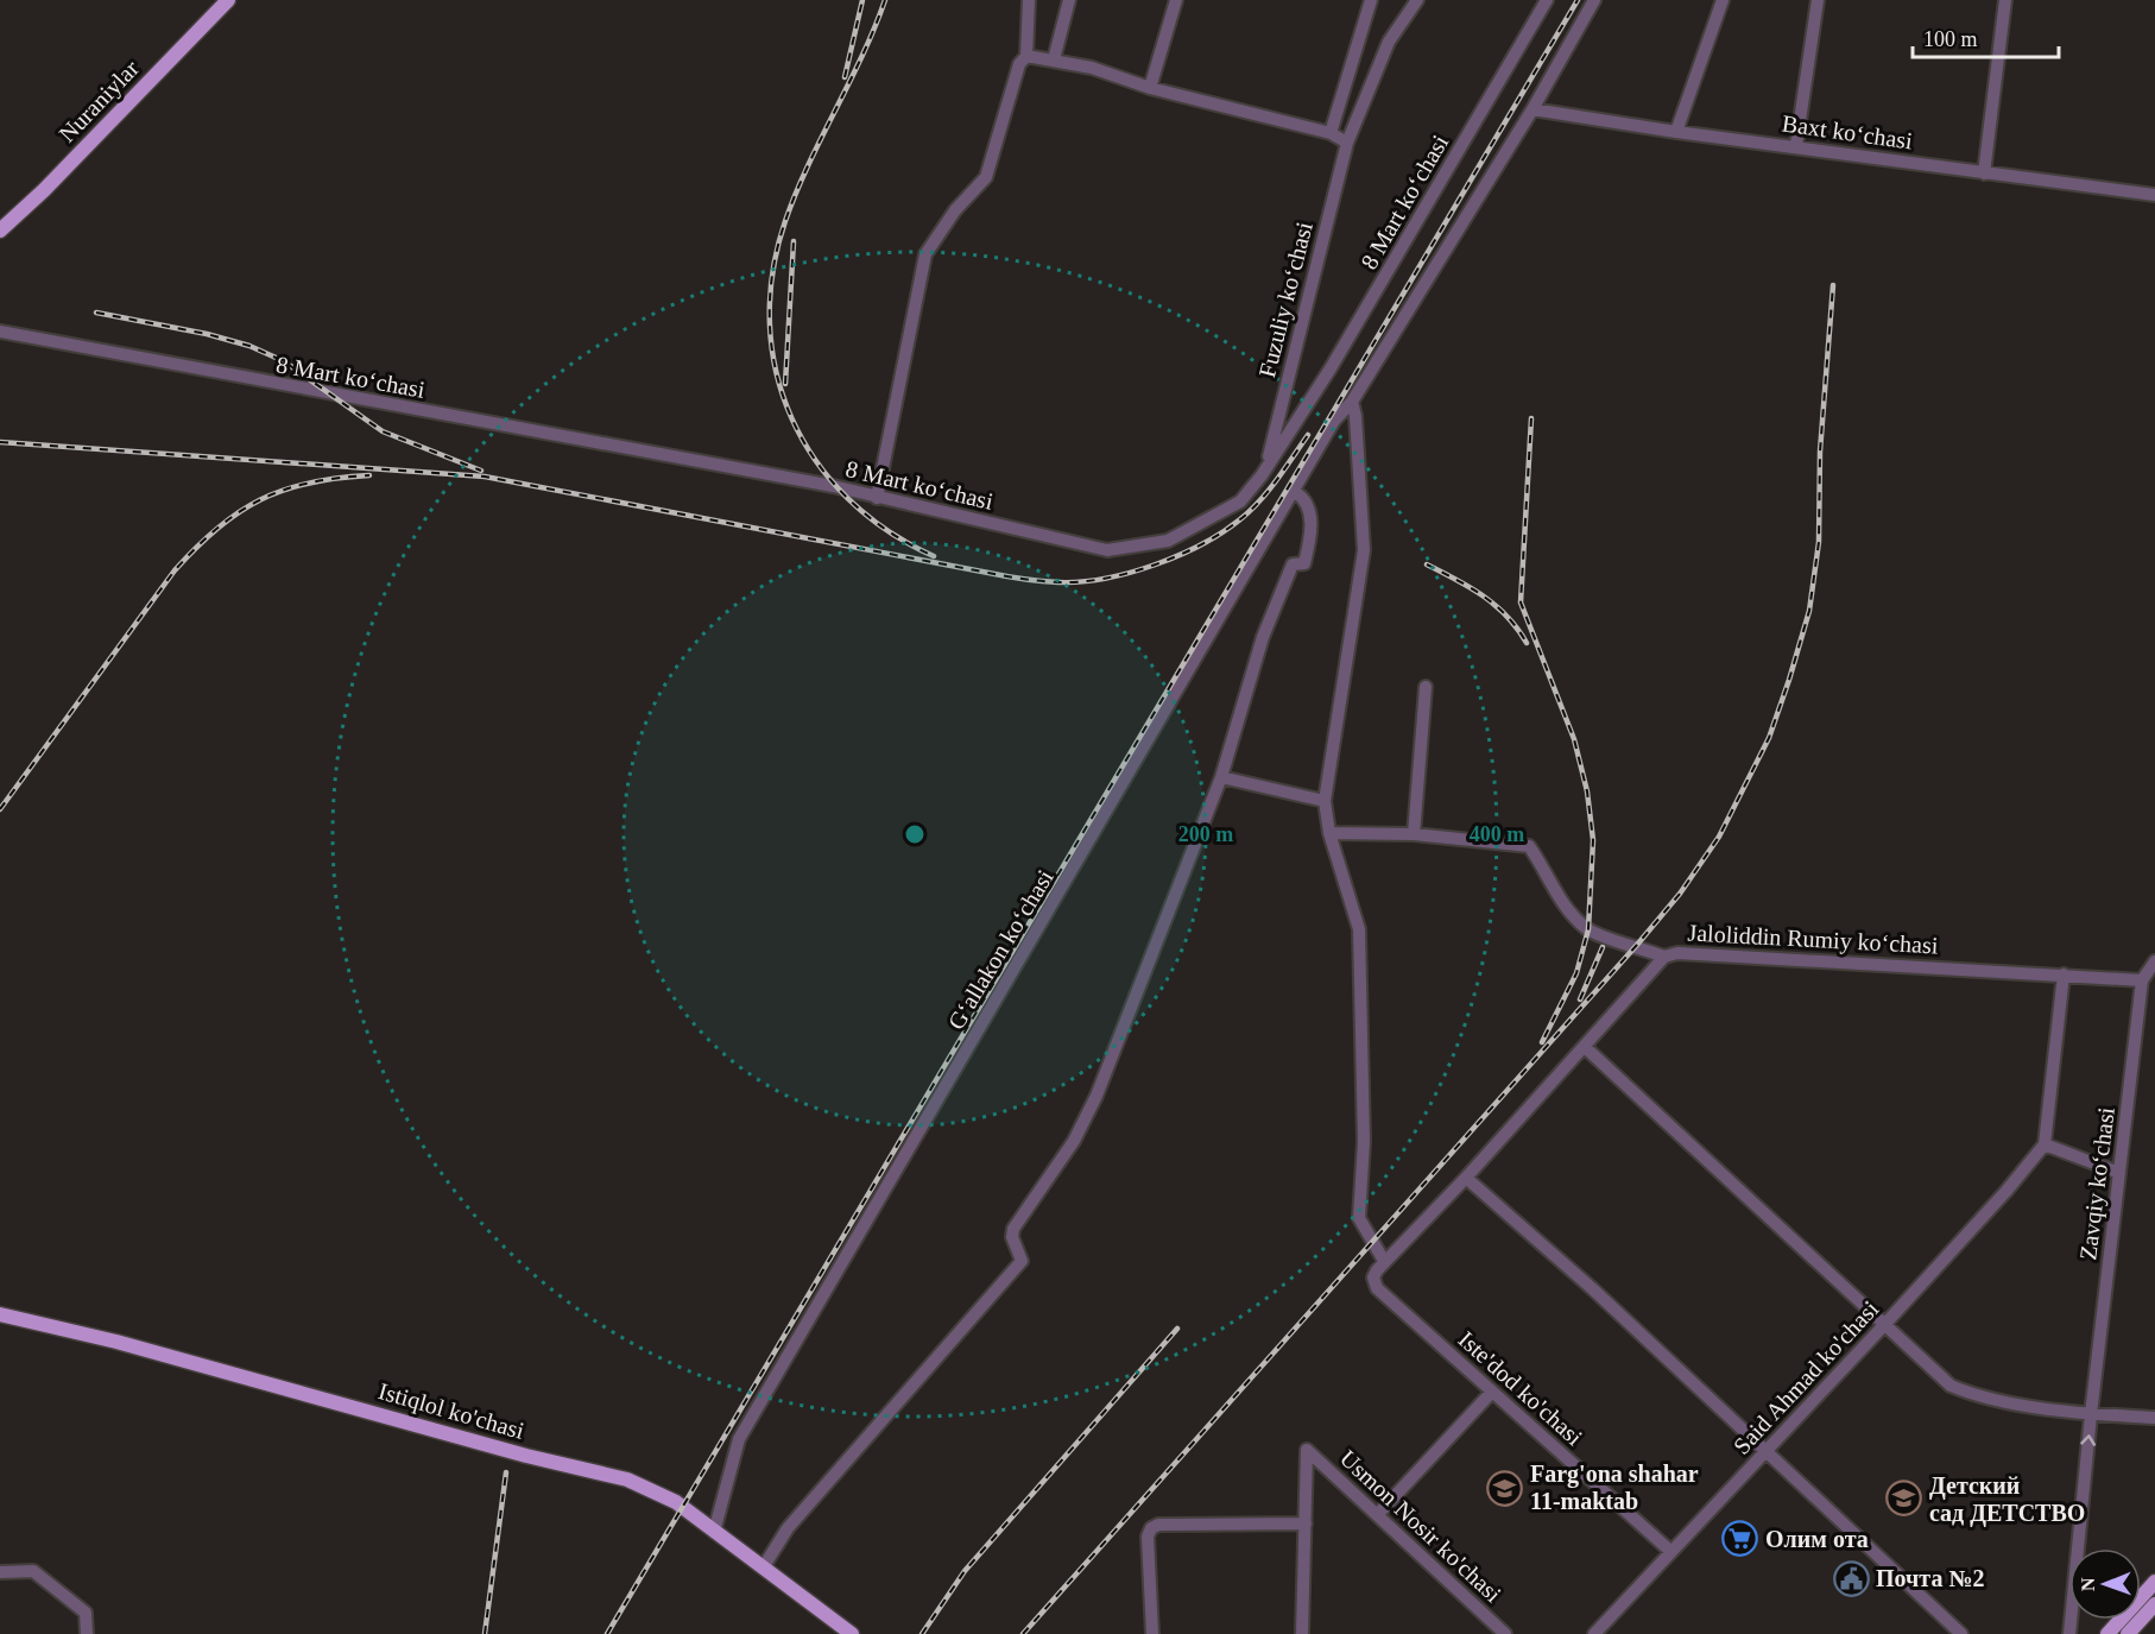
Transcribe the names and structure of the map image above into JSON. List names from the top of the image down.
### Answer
{
  "streets": {
    "main road": ["Nuraniylar", "Istiqlol ko'chasi"],
    "street": [
      "Baxt koʻchasi",
      "8 Mart koʻchasi",
      "Fuzuliy koʻchasi",
      "Jaloliddin Rumiy koʻchasi",
      "Gʻallakon koʻchasi",
      "Zavqiy koʻchasi",
      "Said Ahmad ko'chasi",
      "Iste'dod ko'chasi",
      "Usmon Nosir ko'chasi"
    ]
  },
  "crossings": [
    ["Baxt koʻchasi", "Gʻallakon koʻchasi"],
    ["8 Mart koʻchasi", "Fuzuliy koʻchasi"],
    ["Jaloliddin Rumiy koʻchasi", "Zavqiy koʻchasi"],
    ["Jaloliddin Rumiy koʻchasi", "Iste'dod ko'chasi"],
    ["Gʻallakon koʻchasi", "Istiqlol ko'chasi"],
    ["Said Ahmad ko'chasi", "Iste'dod ko'chasi"]
  ],
  "places": {
    "school or university": ["Farg'ona shahar 11-maktab", "Детский сад ДЕТСТВО"],
    "supermarket": ["Олим ота"],
    "public building": ["Почта №2"]
  },
  "scale_bar": "100 m",
  "north": "left",
  "rings": ["200 m", "400 m"]
}
